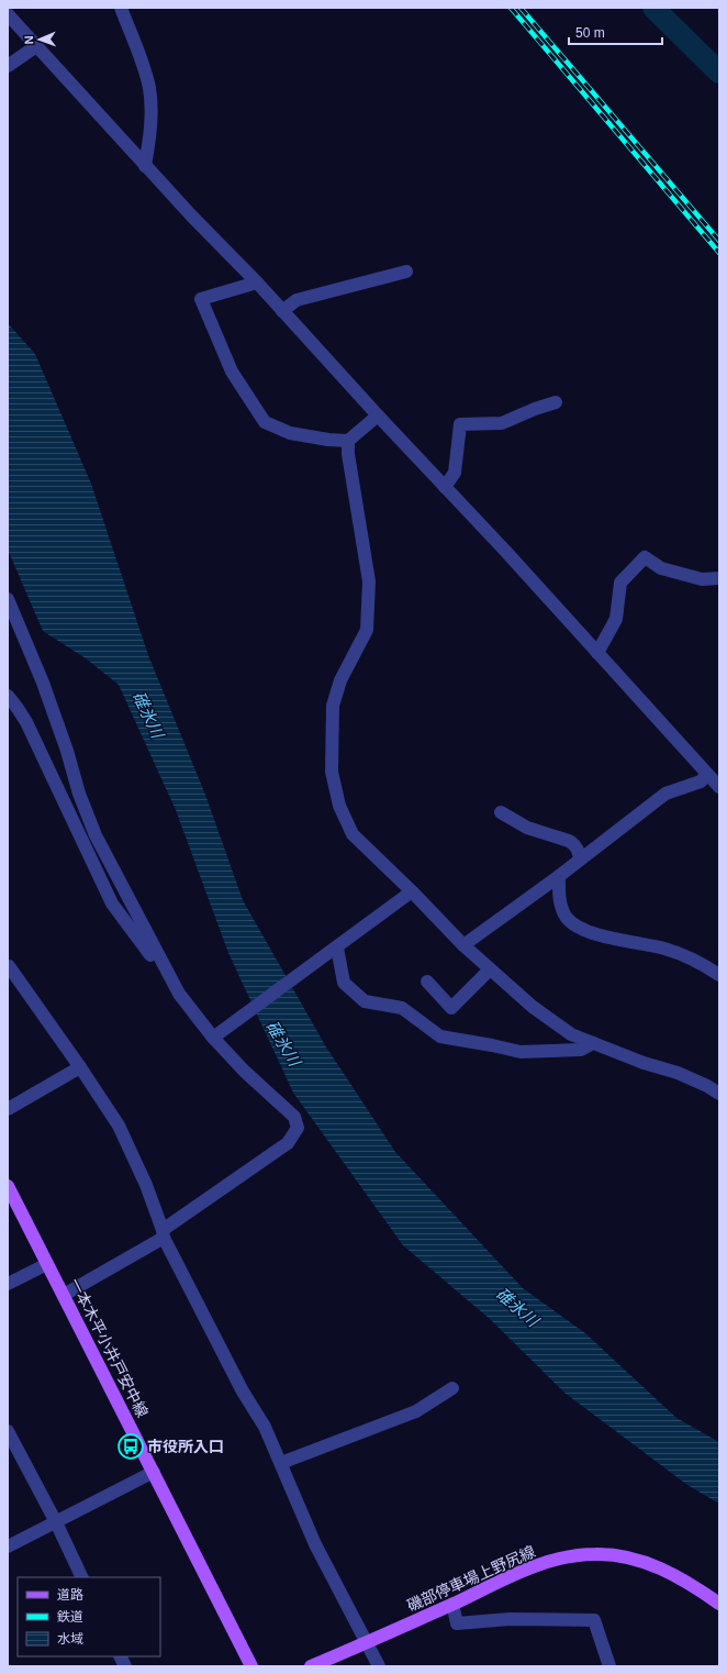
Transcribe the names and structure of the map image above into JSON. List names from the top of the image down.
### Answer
{
  "streets": {
    "main road": ["一本木平小井戸安中線", "磯部停車場上野尻線"]
  },
  "water": ["碓氷川"],
  "places": {
    "bus stop": ["市役所入口"]
  },
  "legend": ["道路", "鉄道", "水域"],
  "scale_bar": "50 m",
  "north": "left"
}
